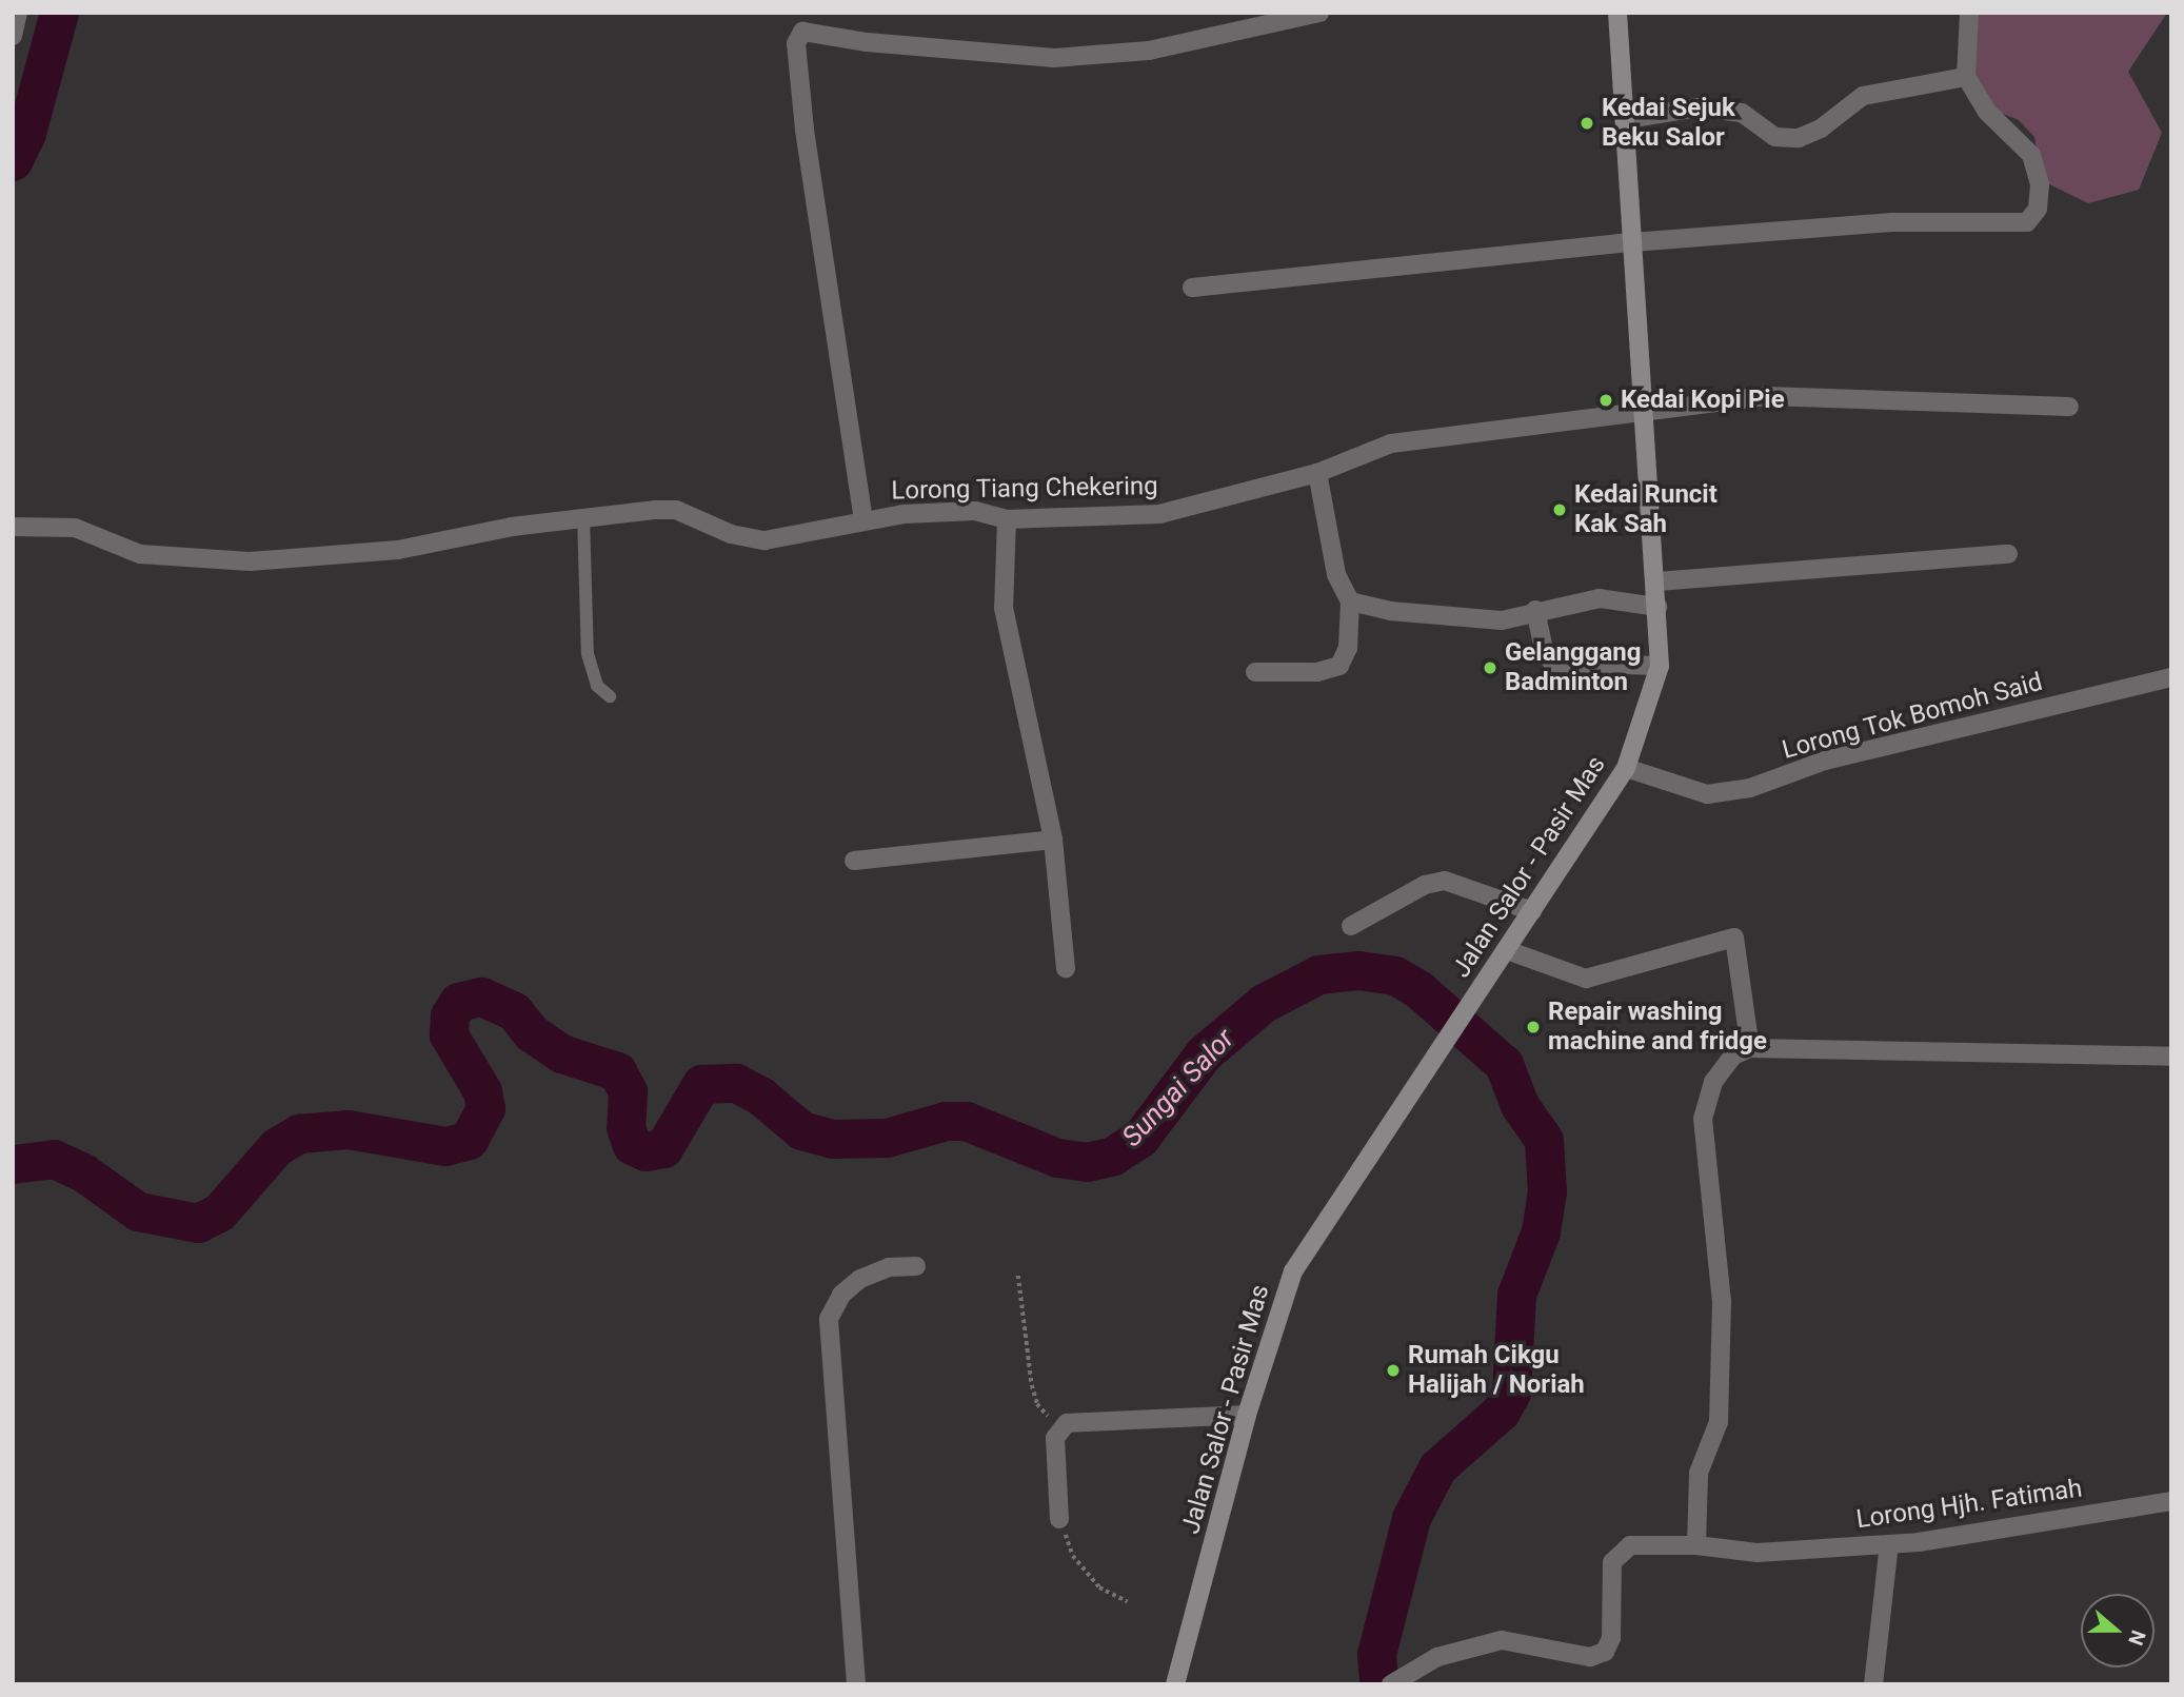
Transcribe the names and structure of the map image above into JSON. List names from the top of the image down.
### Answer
{
  "streets": {
    "main road": ["Jalan Salor - Pasir Mas"],
    "street": ["Lorong Tiang Chekering", "Lorong Tok Bomoh Said", "Lorong Hjh. Fatimah"]
  },
  "crossings": [
    ["Lorong Tiang Chekering", "Jalan Salor - Pasir Mas"],
    ["Lorong Tok Bomoh Said", "Jalan Salor - Pasir Mas"]
  ],
  "water": ["Sungai Salor"],
  "places": [
    "Kedai Sejuk Beku Salor",
    "Kedai Kopi Pie",
    "Kedai Runcit Kak Sah",
    "Gelanggang Badminton",
    "Repair washing machine and fridge",
    "Rumah Cikgu Halijah / Noriah"
  ],
  "north": "right"
}
